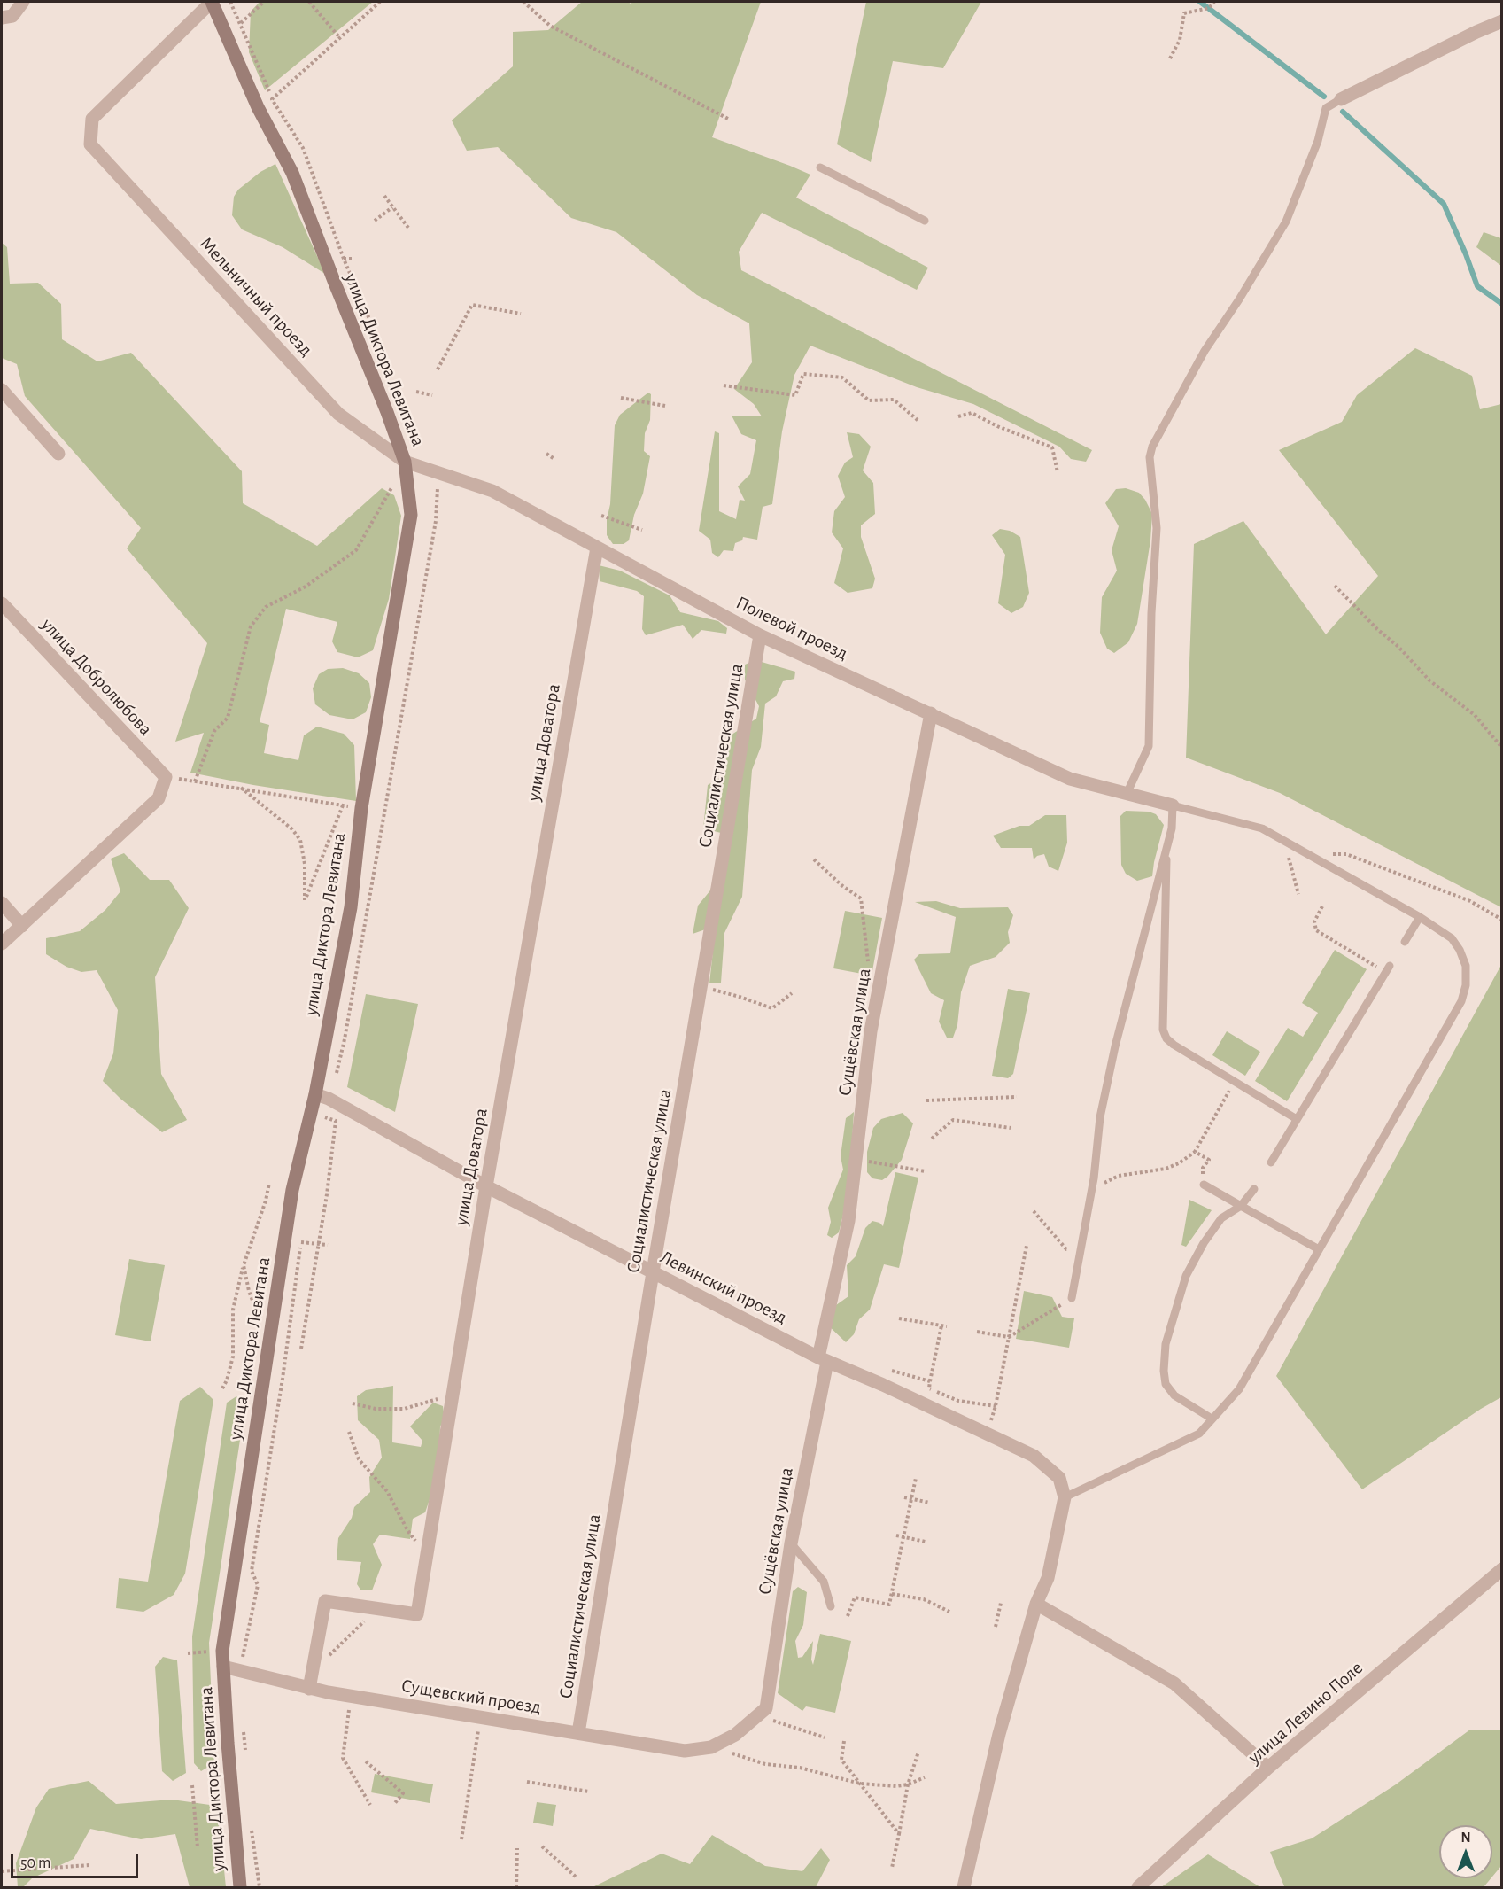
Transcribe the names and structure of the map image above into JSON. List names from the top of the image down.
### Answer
{
  "streets": {
    "street": [
      "Мельничный проезд",
      "улица Диктора Левитана",
      "Полевой проезд",
      "улица Добролюбова",
      "улица Доватора",
      "Социалистическая улица",
      "Сущёвская улица",
      "Левинский проезд",
      "Сущевский проезд",
      "улица Левино Поле"
    ]
  },
  "crossings": [
    ["Мельничный проезд", "улица Диктора Левитана"],
    ["Мельничный проезд", "Полевой проезд"],
    ["улица Диктора Левитана", "Полевой проезд"],
    ["улица Диктора Левитана", "Левинский проезд"],
    ["улица Диктора Левитана", "Сущевский проезд"],
    ["Полевой проезд", "улица Доватора"],
    ["Полевой проезд", "Социалистическая улица"],
    ["Полевой проезд", "Сущёвская улица"],
    ["улица Доватора", "Левинский проезд"],
    ["улица Доватора", "Сущевский проезд"],
    ["Социалистическая улица", "Левинский проезд"],
    ["Социалистическая улица", "Сущевский проезд"],
    ["Сущёвская улица", "Левинский проезд"],
    ["Сущёвская улица", "Сущевский проезд"]
  ],
  "scale_bar": "50 m",
  "north": "top"
}
